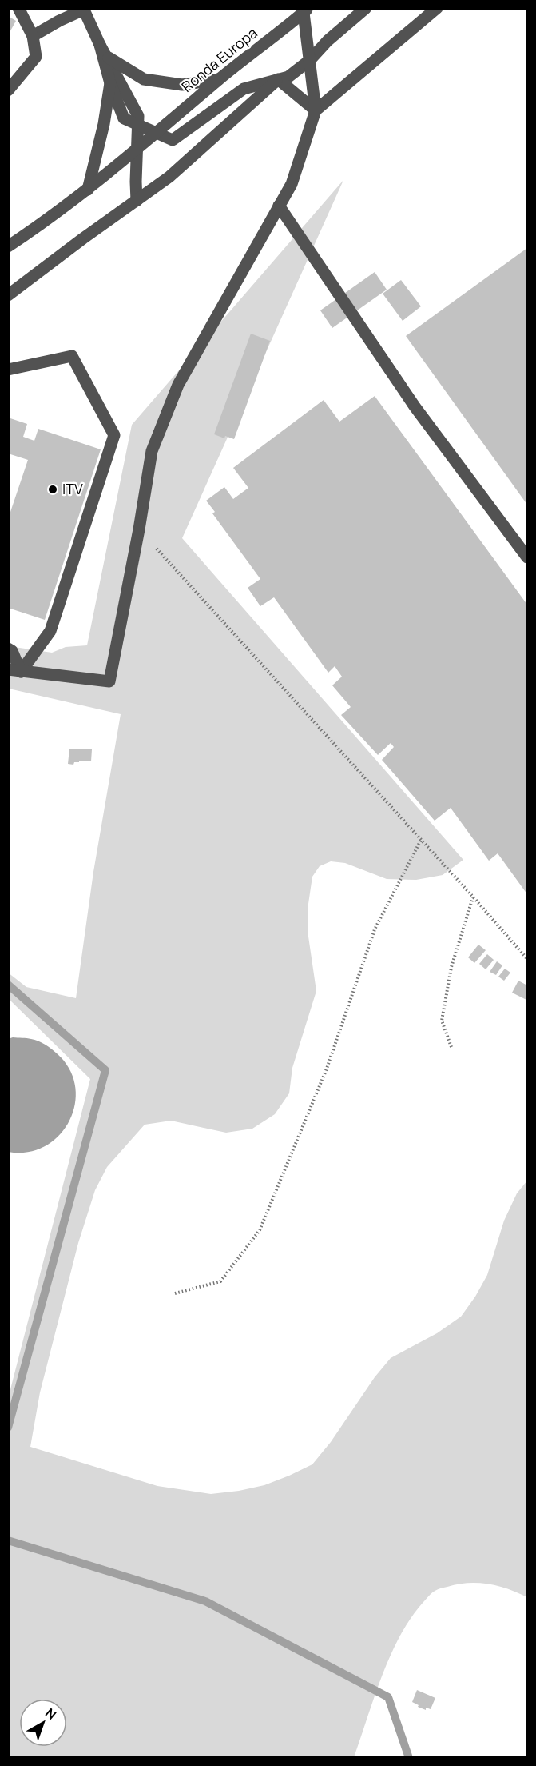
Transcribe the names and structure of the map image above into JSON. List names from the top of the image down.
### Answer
{
  "streets": {
    "street": ["Ronda Europa"]
  },
  "places": ["ITV"],
  "north": "top right"
}
